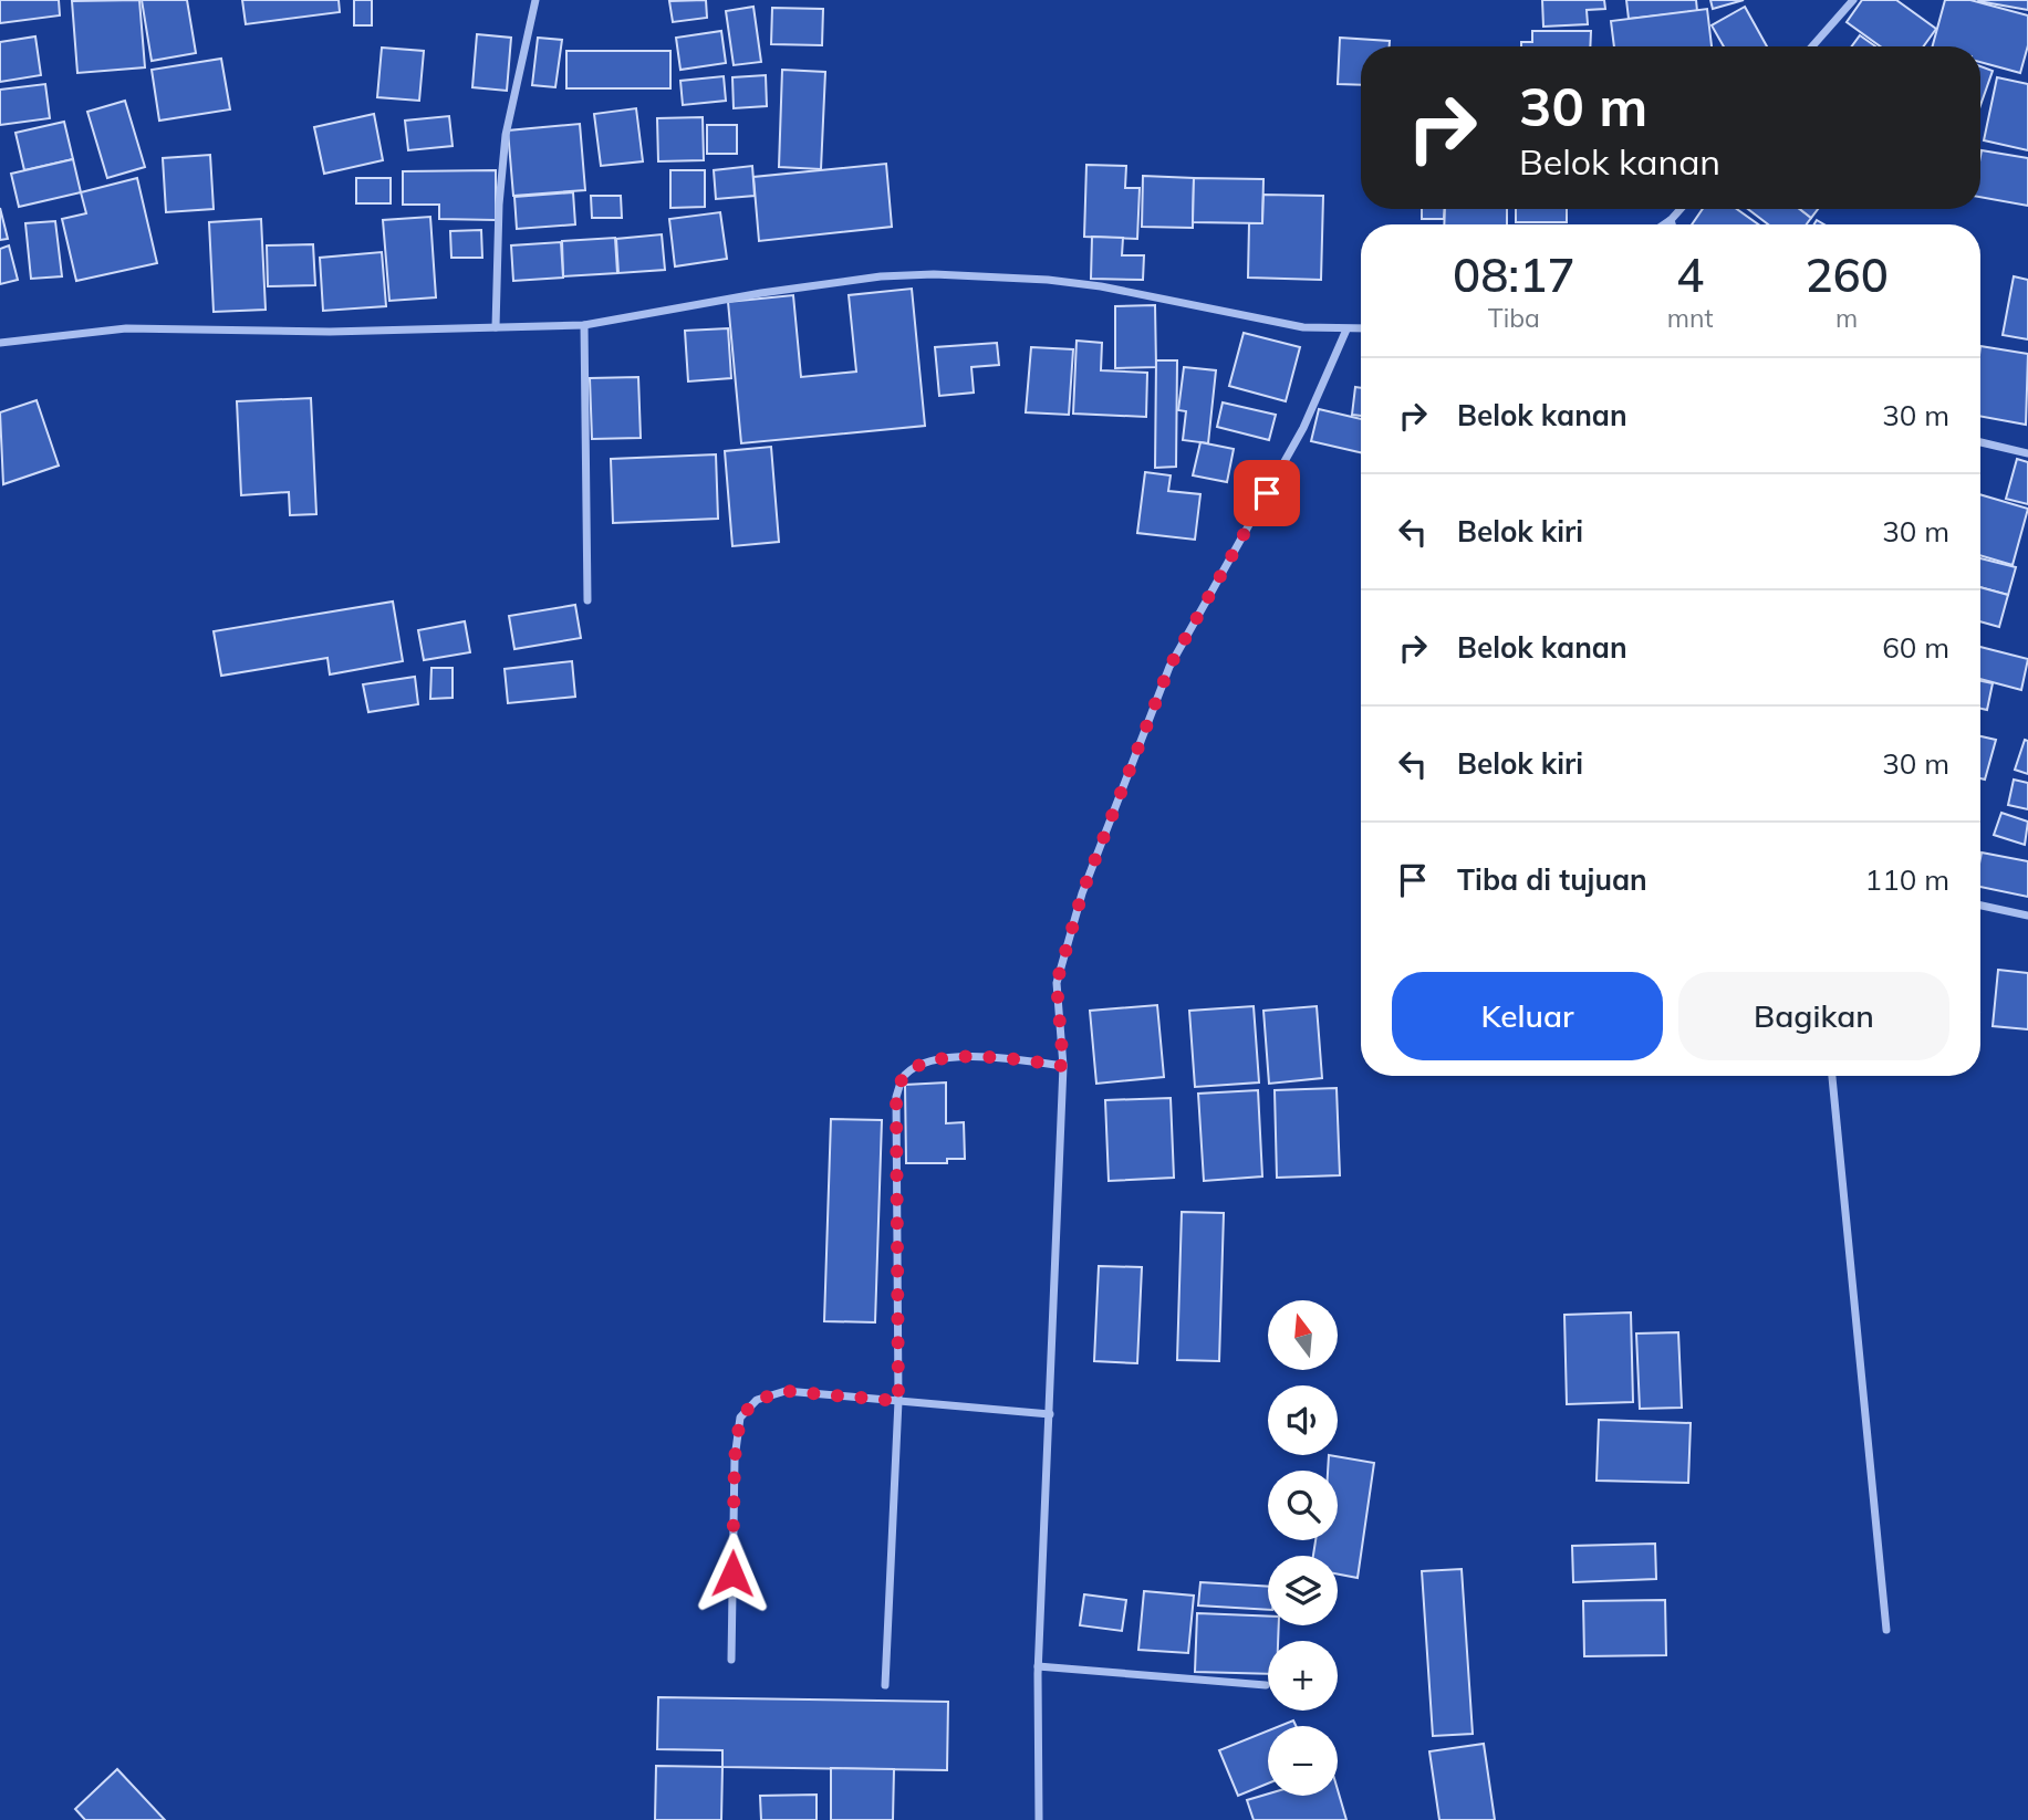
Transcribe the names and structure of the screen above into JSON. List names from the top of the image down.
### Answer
{
  "north": "top",
  "page": {
    "turn": ["30 m", "Belok kanan"],
    "eta": [
      "08:17",
      "Tiba",
      "4",
      "mnt",
      "260",
      "m"
    ],
    "list": [
      {
        "name": "Belok kanan",
        "value": "30 m"
      },
      {
        "name": "Belok kiri",
        "value": "30 m"
      },
      {
        "name": "Belok kanan",
        "value": "60 m"
      },
      {
        "name": "Belok kiri",
        "value": "30 m"
      },
      {
        "name": "Tiba di tujuan",
        "value": "110 m"
      }
    ],
    "buttons": ["Keluar", "Bagikan"],
    "map_buttons": ["+", "−"]
  }
}
